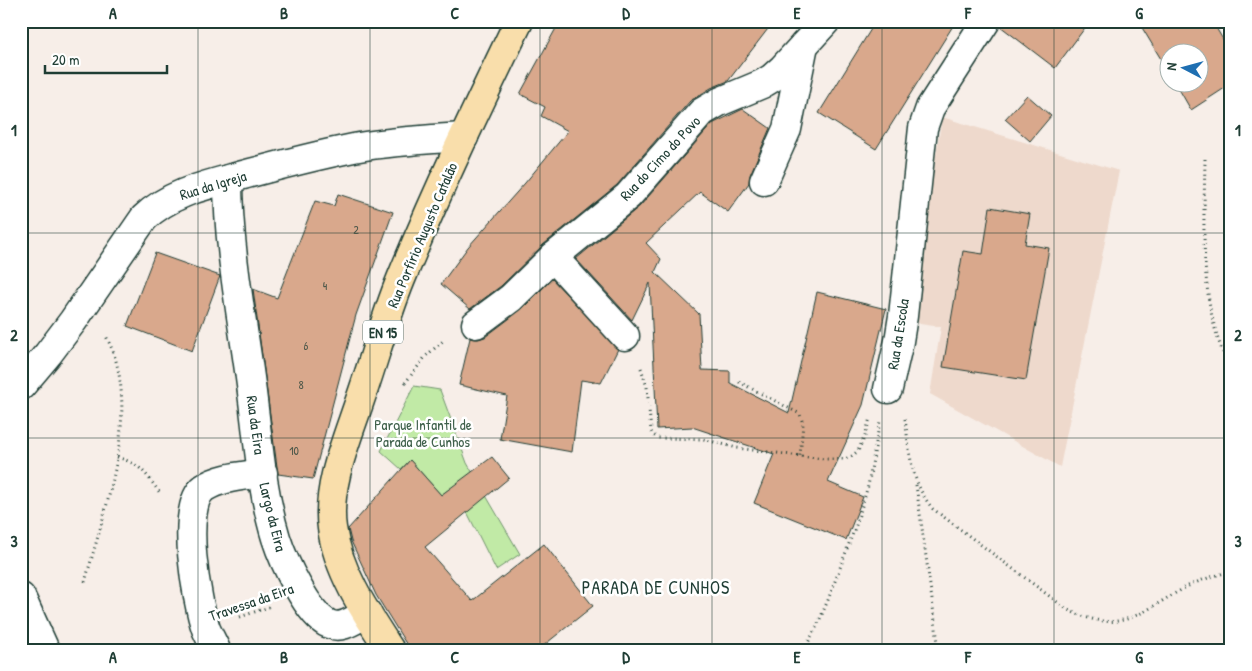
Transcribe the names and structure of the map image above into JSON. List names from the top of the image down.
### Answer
{
  "streets": {
    "main road": ["Rua Porfírio Augusto Catalão", "EN 15"],
    "street": [
      "Rua do Cimo do Povo",
      "Rua da Igreja",
      "Rua da Escola",
      "Rua da Eira",
      "Largo da Eira"
    ],
    "path": ["Travessa da Eira"]
  },
  "crossings": [
    ["Rua da Igreja", "Rua Porfírio Augusto Catalão"],
    ["Rua da Igreja", "Rua da Eira"],
    ["Rua Porfírio Augusto Catalão", "Largo da Eira"],
    ["Rua da Eira", "Largo da Eira"],
    ["Rua da Eira", "Travessa da Eira"],
    ["Largo da Eira", "Travessa da Eira"]
  ],
  "districts": ["PARADA DE CUNHOS"],
  "parks": ["Parque Infantil de Parada de Cunhos"],
  "house_numbers": [
    "2",
    "4",
    "6",
    "8",
    "10"
  ],
  "scale_bar": "20 m",
  "north": "left",
  "grid": {
    "columns": [
      "A",
      "B",
      "C",
      "D",
      "E",
      "F",
      "G"
    ],
    "rows": ["1", "2", "3"]
  }
}
